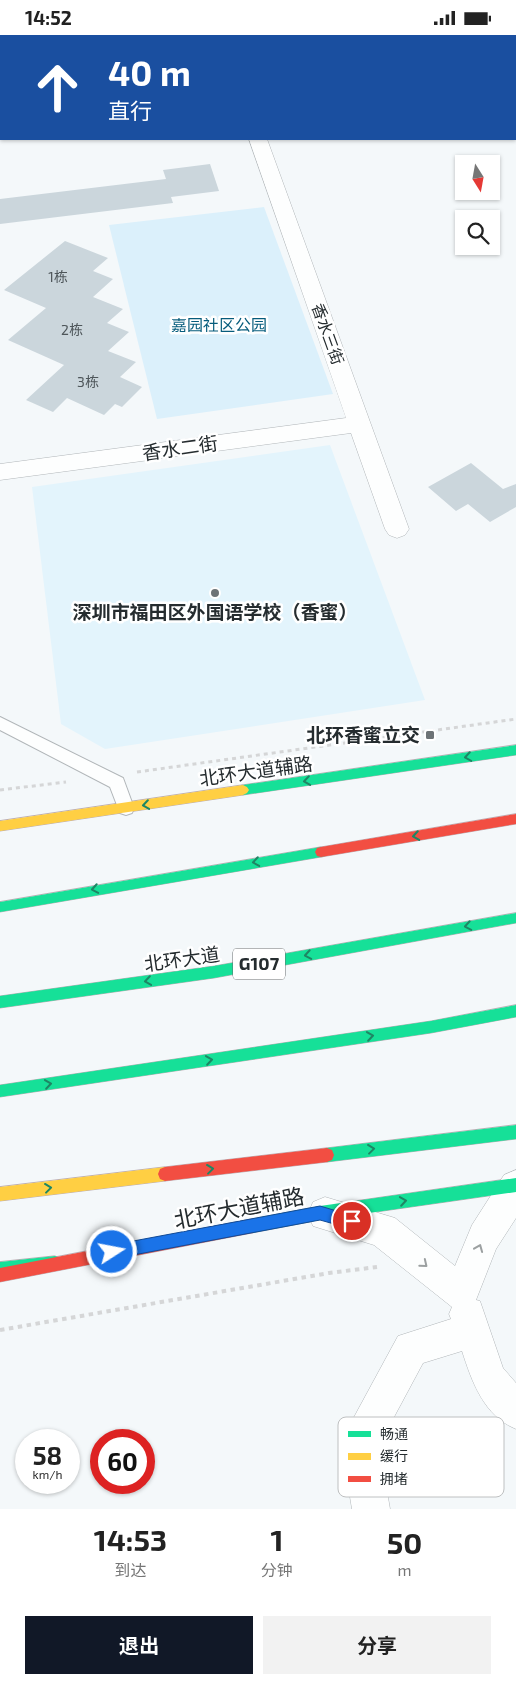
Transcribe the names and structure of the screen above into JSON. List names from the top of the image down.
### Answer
{
  "streets": {
    "main road": ["北环大道辅路", "北环大道", "G107"],
    "street": ["香水三街", "香水二街"]
  },
  "crossings": [
    ["香水三街", "香水二街"]
  ],
  "parks": ["嘉园社区公园"],
  "places": {
    "other": ["深圳市福田区外国语学校（香蜜）"],
    "transit": ["北环香蜜立交"]
  },
  "house_numbers": ["1栋", "2栋", "3栋"],
  "legend": ["畅通", "缓行", "拥堵"],
  "north": "bottom",
  "page": {
    "status": "14:52",
    "turn": ["40 m", "直行"],
    "speed": "58 km/h",
    "limit": "60",
    "eta": [
      "14:53",
      "到达",
      "1",
      "分钟",
      "50",
      "m"
    ],
    "buttons": ["退出", "分享"]
  }
}
